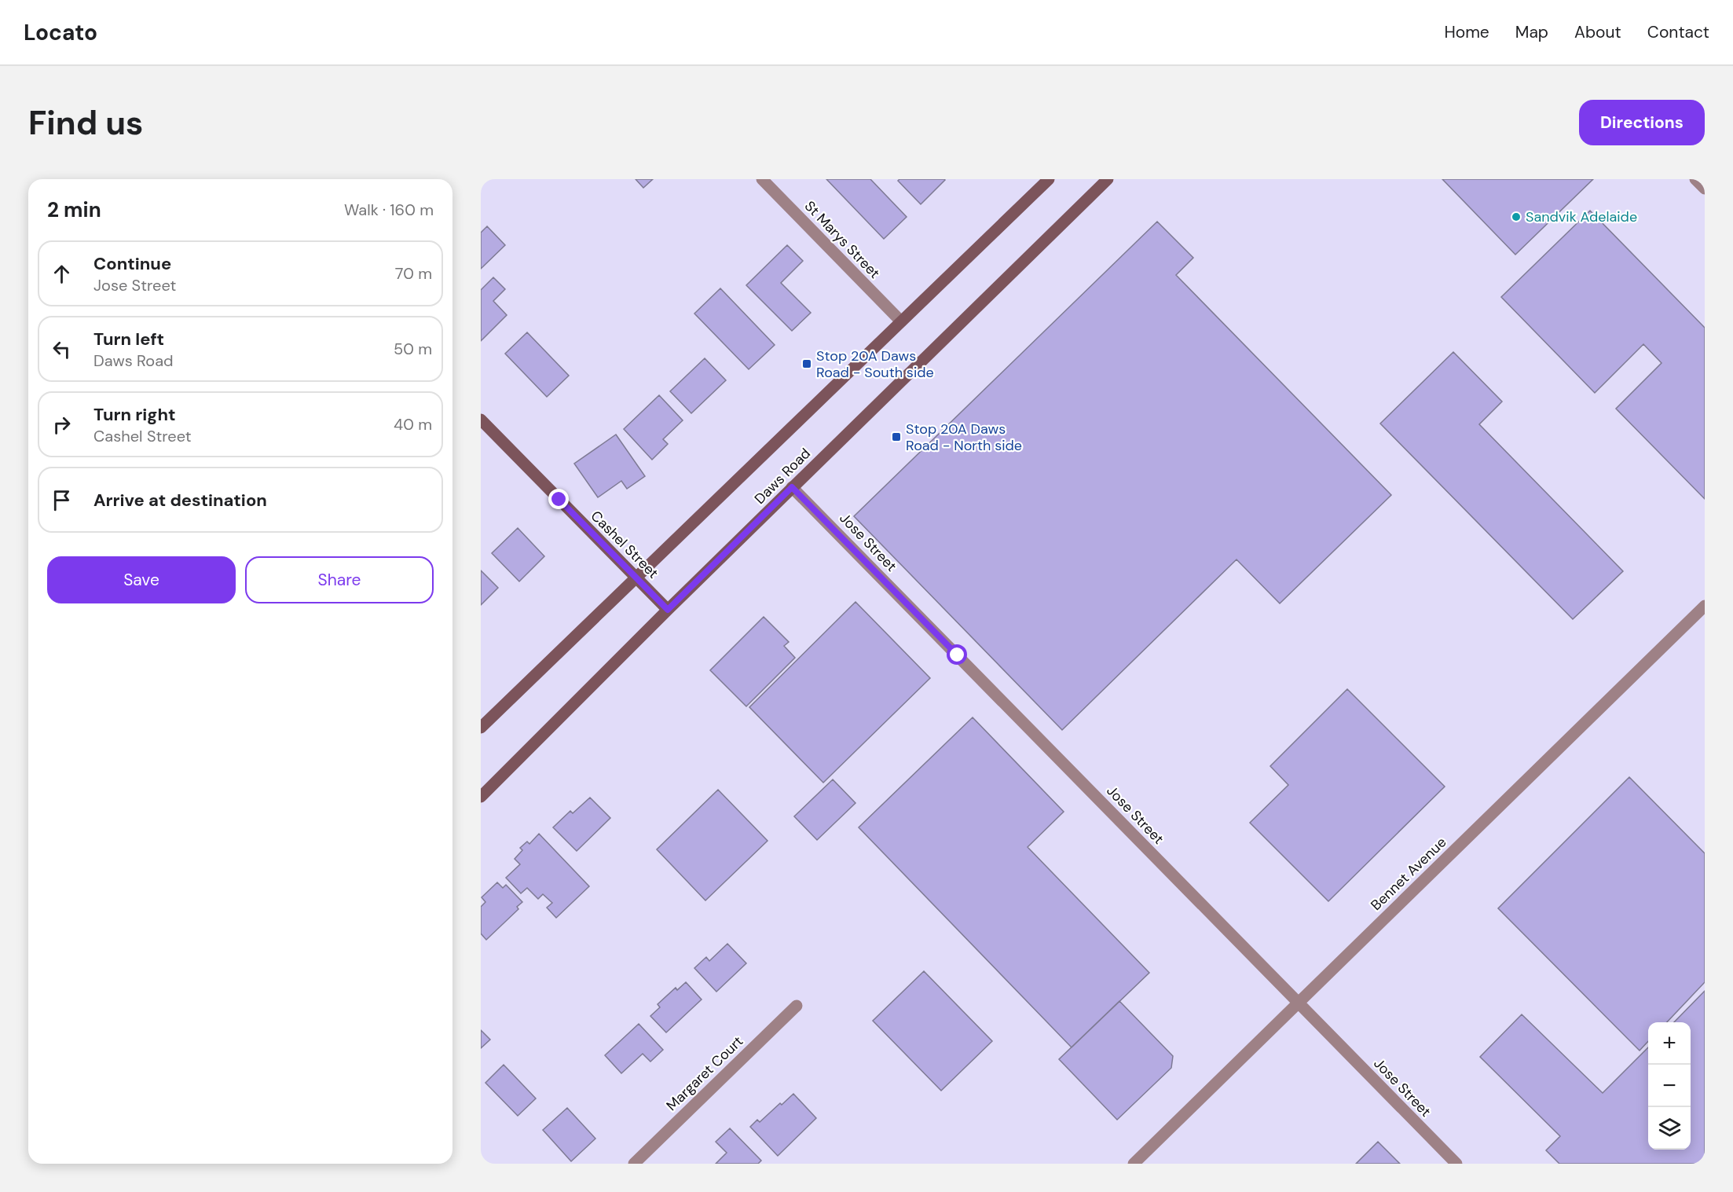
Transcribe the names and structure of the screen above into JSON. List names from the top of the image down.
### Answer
{
  "streets": {
    "main road": ["Daws Road", "Cashel Street"],
    "street": [
      "St Marys Street",
      "Jose Street",
      "Bennet Avenue",
      "Margaret Court"
    ]
  },
  "crossings": [
    ["St Marys Street", "Daws Road"],
    ["Daws Road", "Jose Street"],
    ["Daws Road", "Cashel Street"],
    ["Jose Street", "Bennet Avenue"]
  ],
  "places": {
    "other": ["Sandvik Adelaide"],
    "transit": ["Stop 20A Daws Road - South side", "Stop 20A Daws Road - North side"]
  },
  "page": {
    "header": "Locato",
    "nav": [
      "Home",
      "Map",
      "About",
      "Contact"
    ],
    "buttons": [
      "Directions",
      ["Save", "Share"]
    ],
    "title": "Find us",
    "heading": ["2 min", "Walk · 160 m"],
    "list": [
      ["Continue", "Jose Street", "70 m"],
      ["Turn left", "Daws Road", "50 m"],
      ["Turn right", "Cashel Street", "40 m"],
      "Arrive at destination"
    ],
    "map_buttons": ["+", "−"]
  }
}
